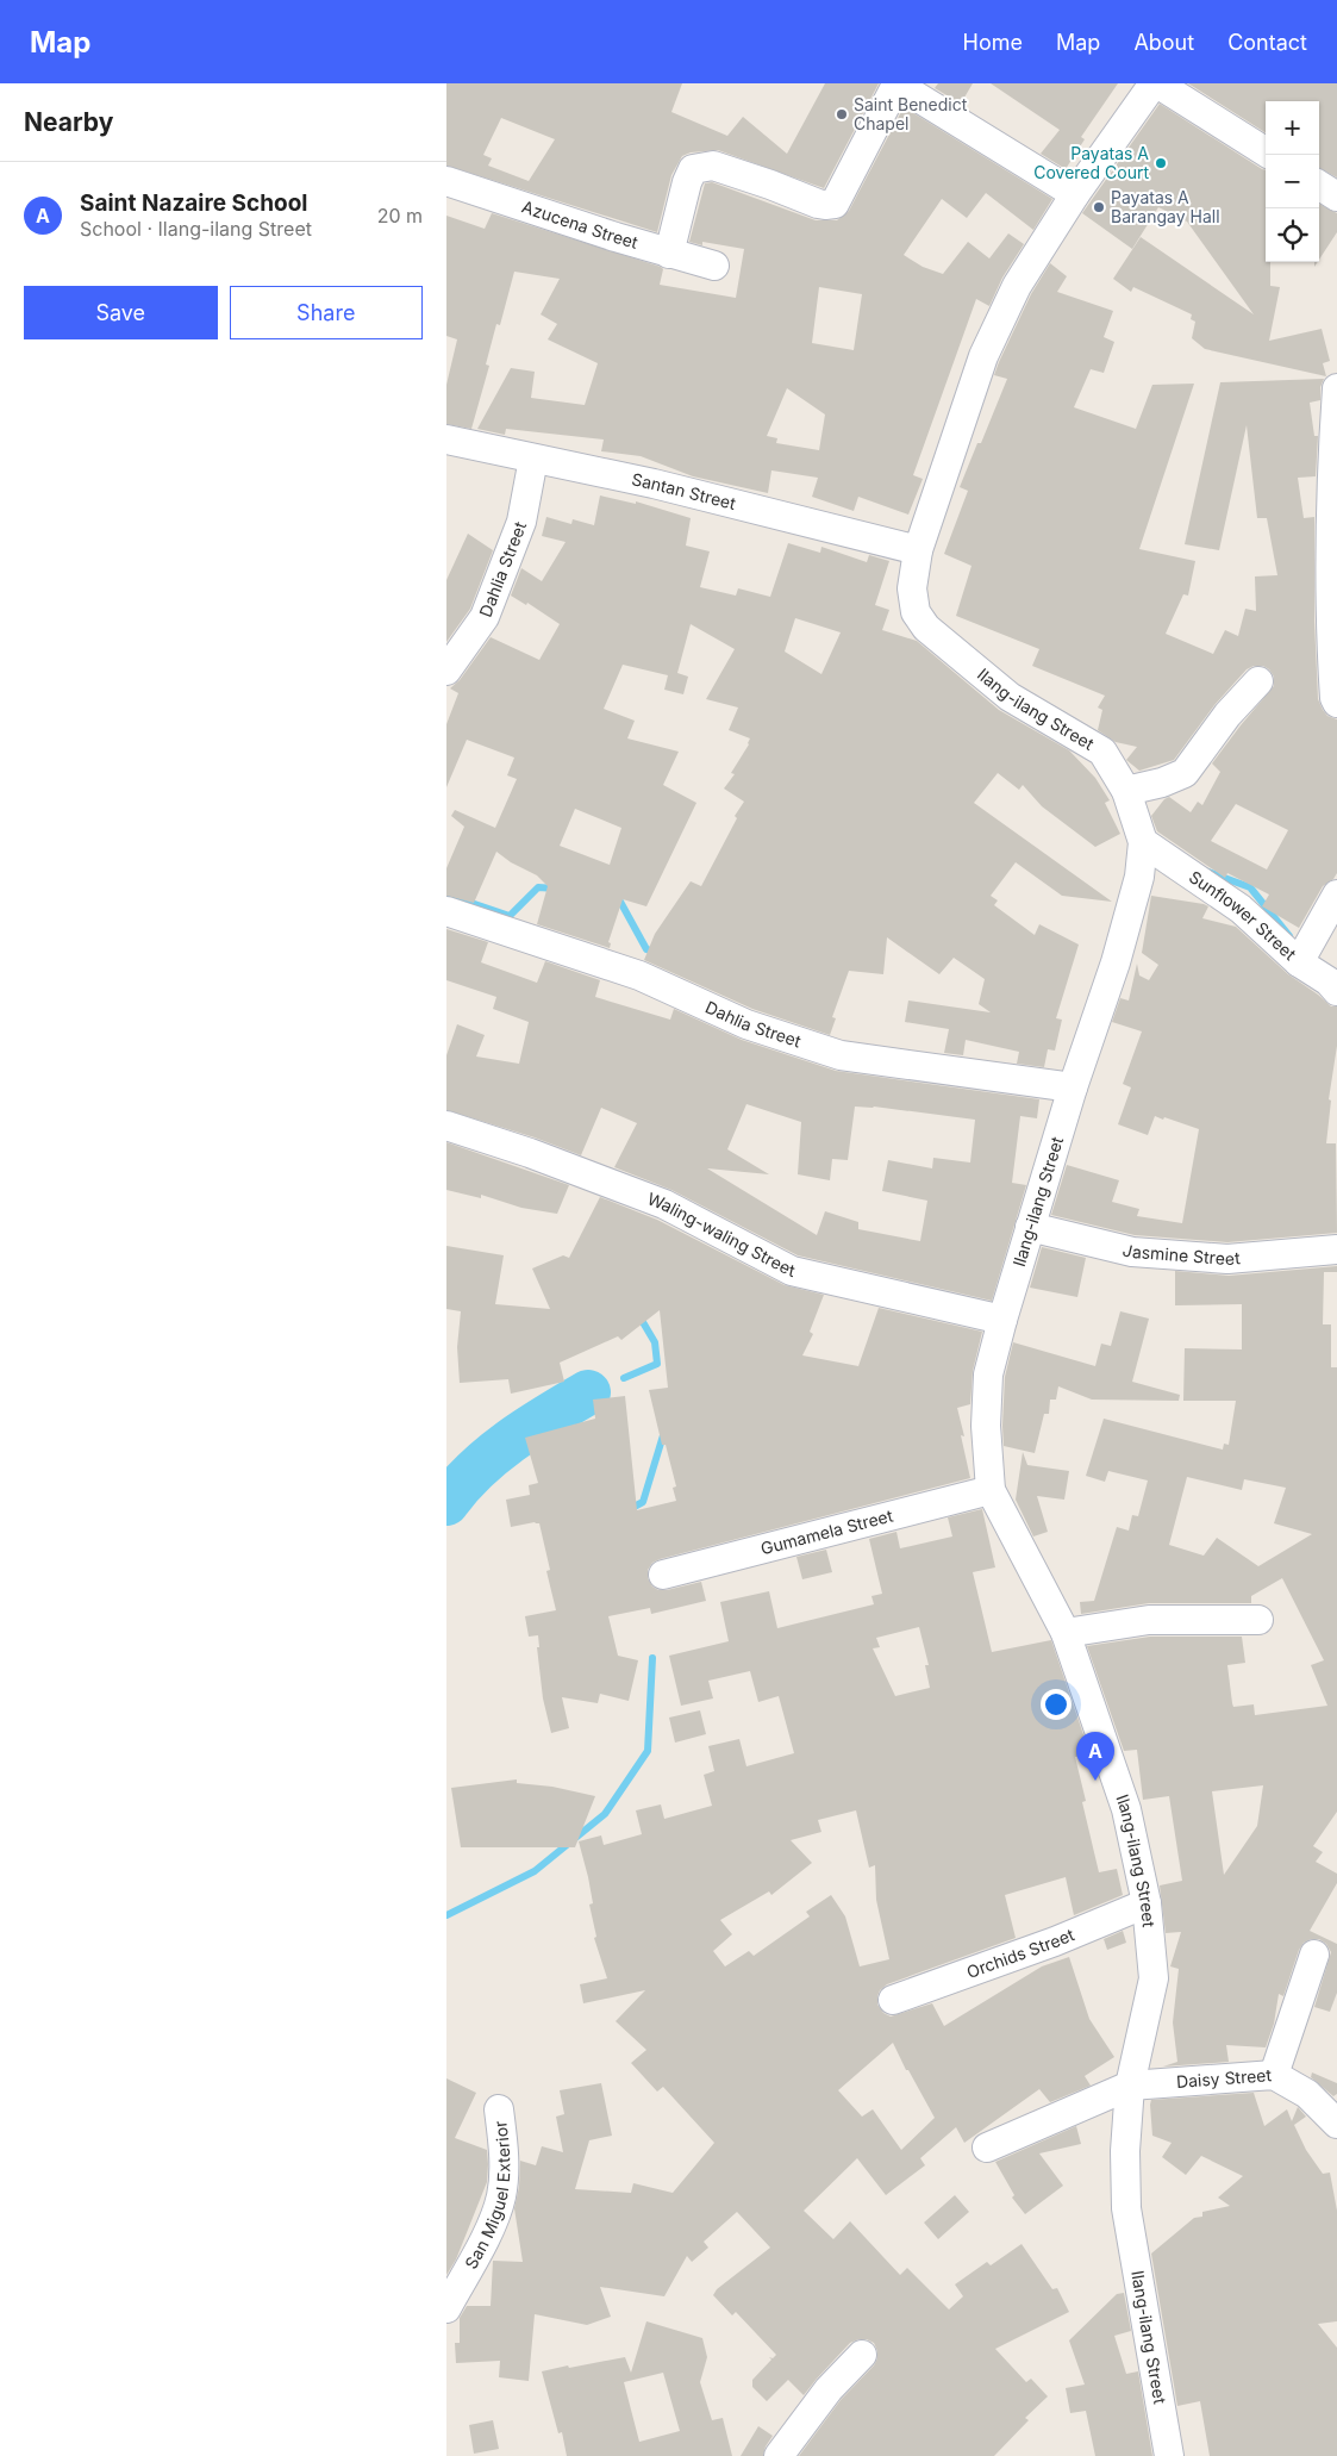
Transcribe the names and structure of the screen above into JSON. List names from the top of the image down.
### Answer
{
  "streets": {
    "street": [
      "Azucena Street",
      "Santan Street",
      "Dahlia Street",
      "Ilang-ilang Street",
      "Sunflower Street",
      "Waling-waling Street",
      "Jasmine Street",
      "Gumamela Street",
      "Orchids Street",
      "Daisy Street",
      "San Miguel Exterior"
    ]
  },
  "crossings": [
    ["Santan Street", "Dahlia Street"],
    ["Santan Street", "Ilang-ilang Street"],
    ["Dahlia Street", "Ilang-ilang Street"],
    ["Ilang-ilang Street", "Sunflower Street"],
    ["Ilang-ilang Street", "Waling-waling Street"],
    ["Ilang-ilang Street", "Jasmine Street"],
    ["Ilang-ilang Street", "Gumamela Street"],
    ["Ilang-ilang Street", "Orchids Street"],
    ["Ilang-ilang Street", "Daisy Street"]
  ],
  "places": ["Saint Benedict Chapel", "Payatas A Covered Court", "Payatas A Barangay Hall"],
  "page": {
    "header": "Map",
    "nav": [
      "Home",
      "Map",
      "About",
      "Contact"
    ],
    "heading": "Nearby",
    "map_buttons": ["+", "−"],
    "list": [
      {
        "mark": "A",
        "name": "Saint Nazaire School",
        "note": "School · Ilang-ilang Street",
        "value": "20 m"
      }
    ],
    "buttons": ["Save", "Share"],
    "pins": "A"
  }
}
